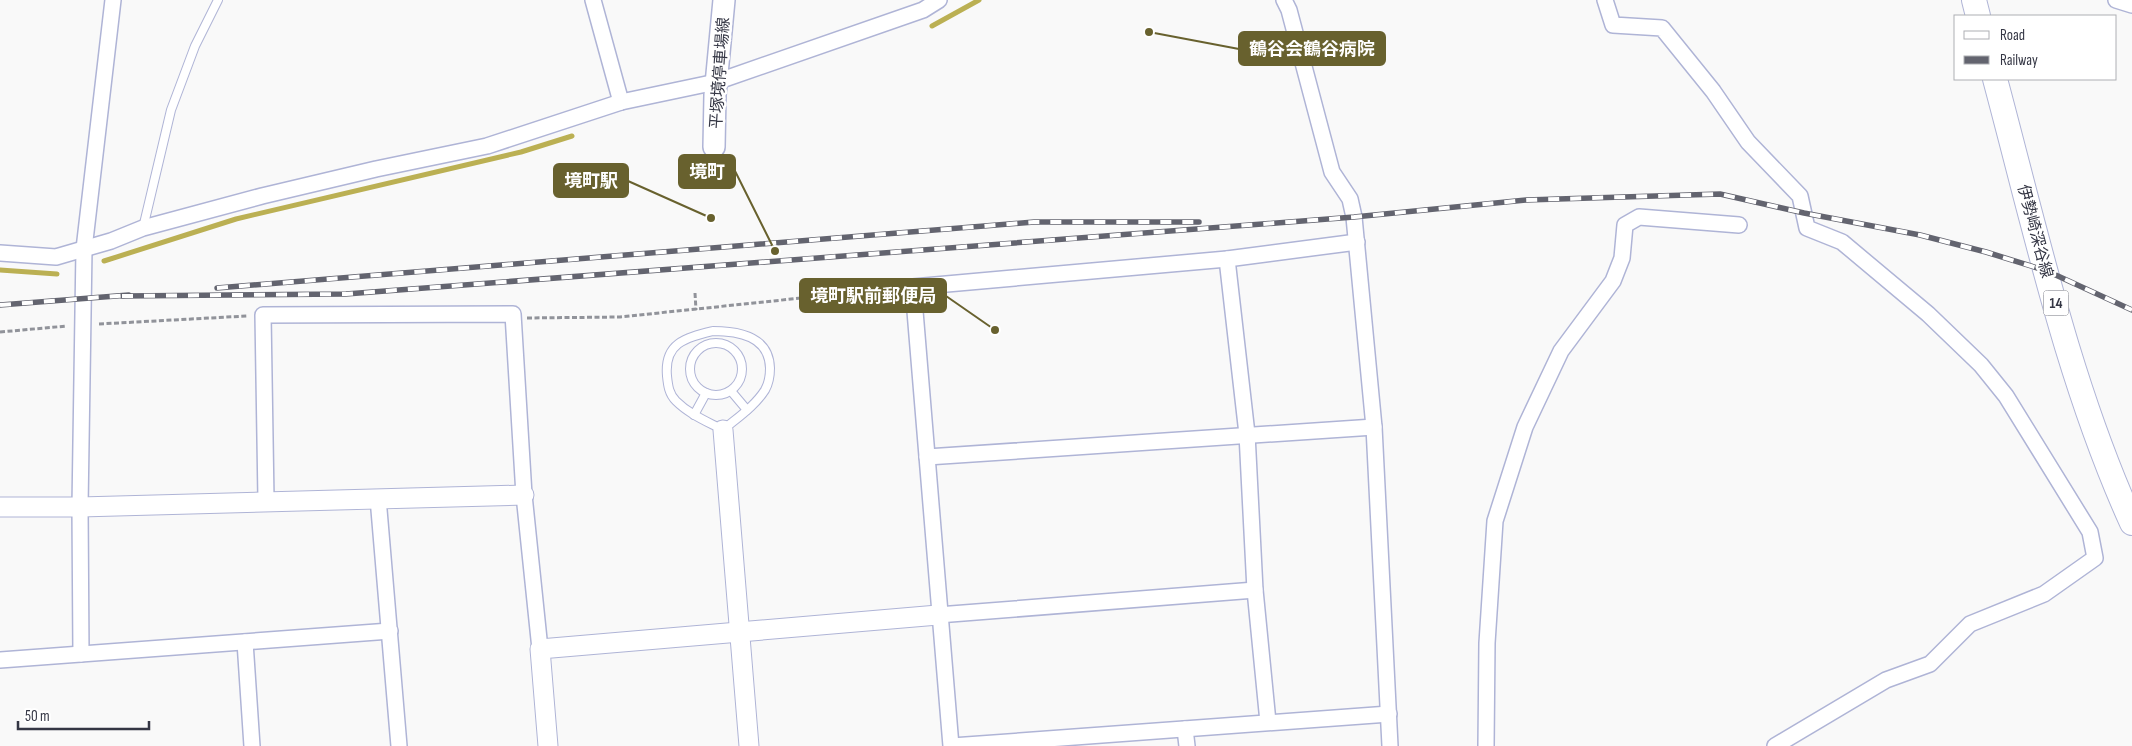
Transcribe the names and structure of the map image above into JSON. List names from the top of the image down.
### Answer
{
  "streets": {
    "main road": ["平塚境停車場線", "伊勢崎深谷線", "14"]
  },
  "places": [
    "鶴谷会鶴谷病院",
    "境町駅",
    "境町",
    "境町駅前郵便局"
  ],
  "legend": ["Road", "Railway"],
  "scale_bar": "50 m"
}
